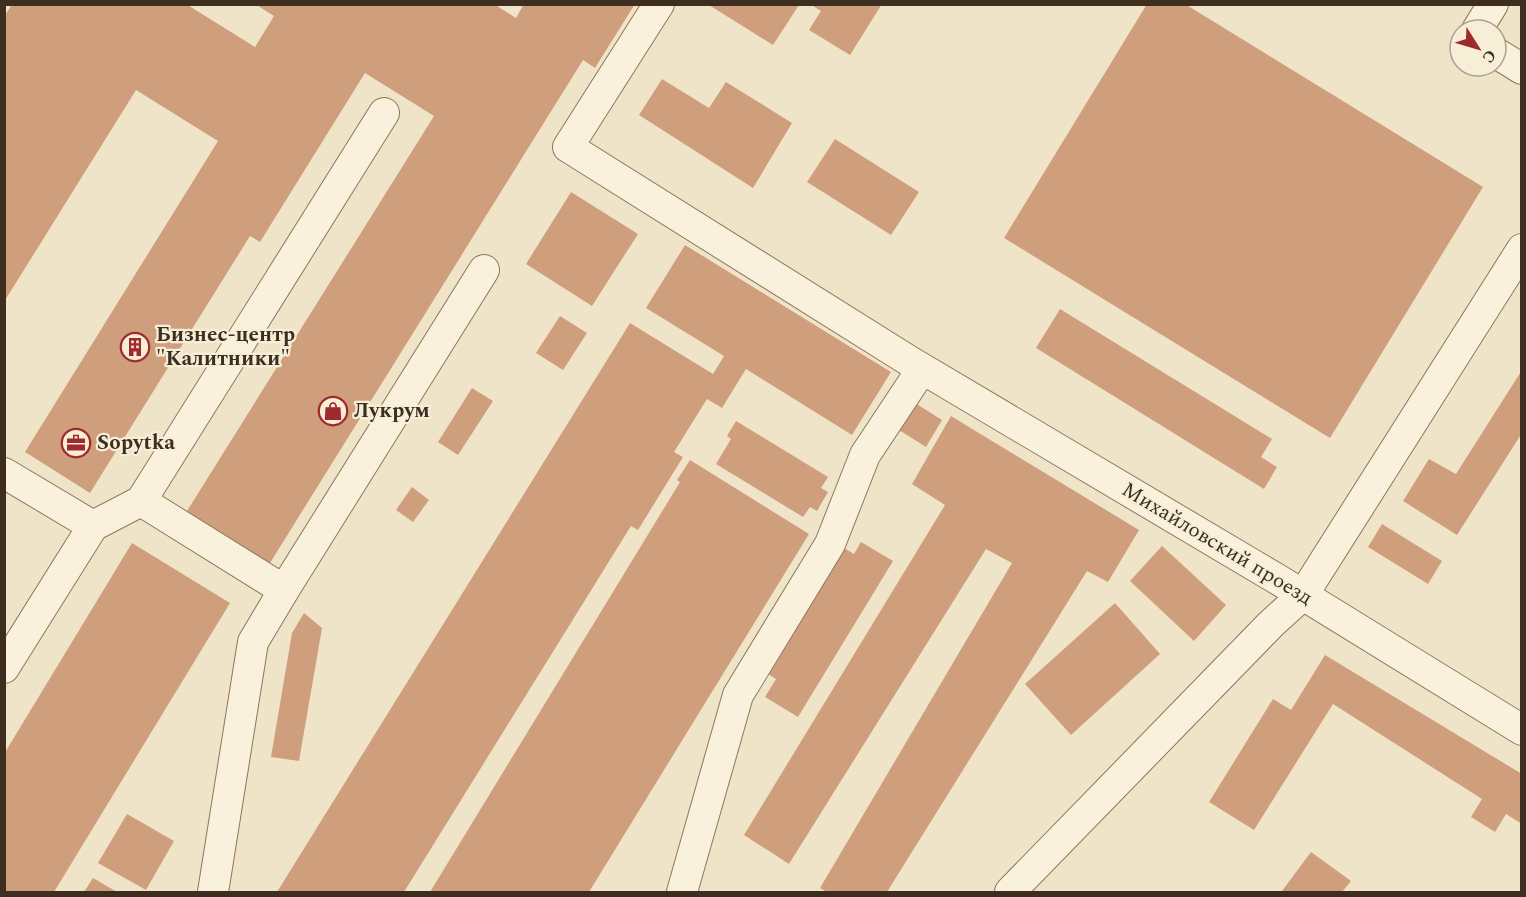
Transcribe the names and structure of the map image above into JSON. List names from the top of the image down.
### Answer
{
  "streets": {
    "street": ["Михайловский проезд"]
  },
  "places": {
    "building": ["Бизнес-центр \"Калитники\""],
    "shop": ["Лукрум"],
    "office": ["Sopytka"]
  },
  "north": "bottom right"
}
